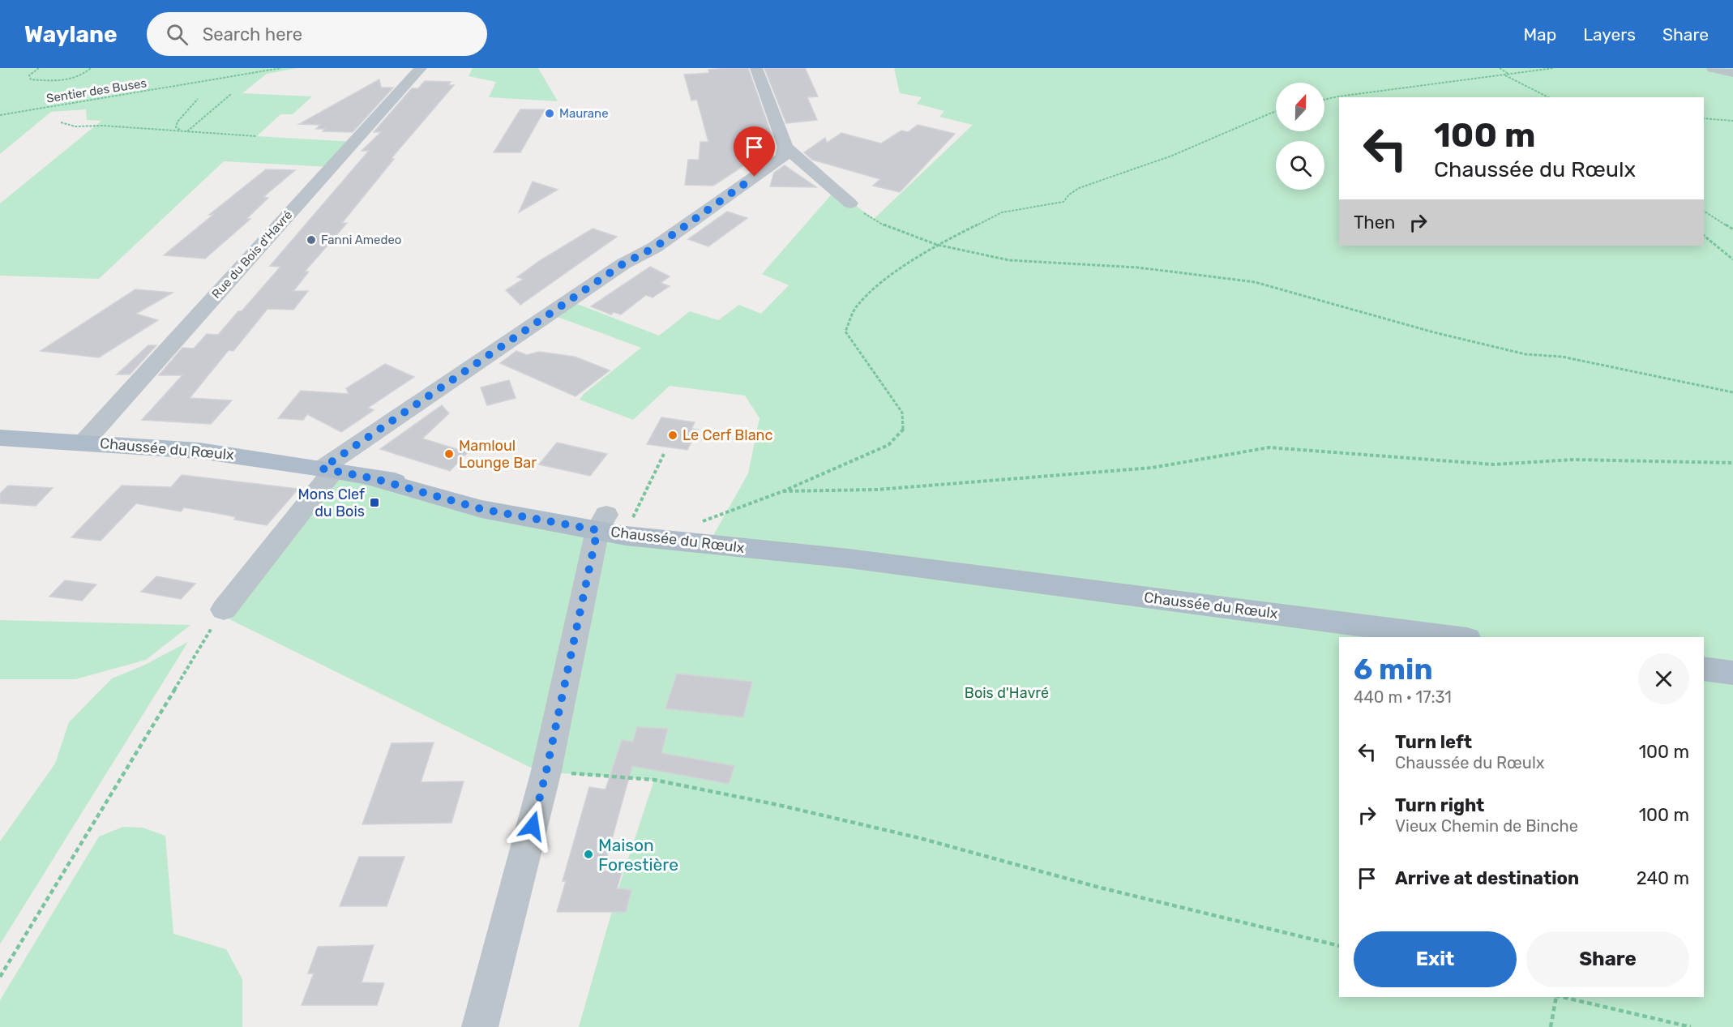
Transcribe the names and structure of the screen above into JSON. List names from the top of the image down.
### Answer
{
  "streets": {
    "main road": ["Chaussée du Rœulx"],
    "street": ["Rue du Bois d'Havré"],
    "path": ["Sentier des Buses"]
  },
  "crossings": [
    ["Rue du Bois d'Havré", "Chaussée du Rœulx"]
  ],
  "parks": ["Bois d'Havré"],
  "places": {
    "other": [
      "Maurane",
      "Fanni Amedeo",
      "Le Cerf Blanc",
      "Mamloul Lounge Bar",
      "Maison Forestière"
    ],
    "transit": ["Mons Clef du Bois"]
  },
  "north": "top",
  "page": {
    "header": "Waylane",
    "search": "Search here",
    "nav": ["Map", "Layers", "Share"],
    "turn": ["100 m", "Chaussée du Rœulx"],
    "then": "Then",
    "heading": ["6 min", "440 m · 17:31"],
    "list": [
      {
        "name": "Turn left",
        "note": "Chaussée du Rœulx",
        "value": "100 m"
      },
      {
        "name": "Turn right",
        "note": "Vieux Chemin de Binche",
        "value": "100 m"
      },
      {
        "name": "Arrive at destination",
        "value": "240 m"
      }
    ],
    "buttons": ["Exit", "Share"]
  }
}
